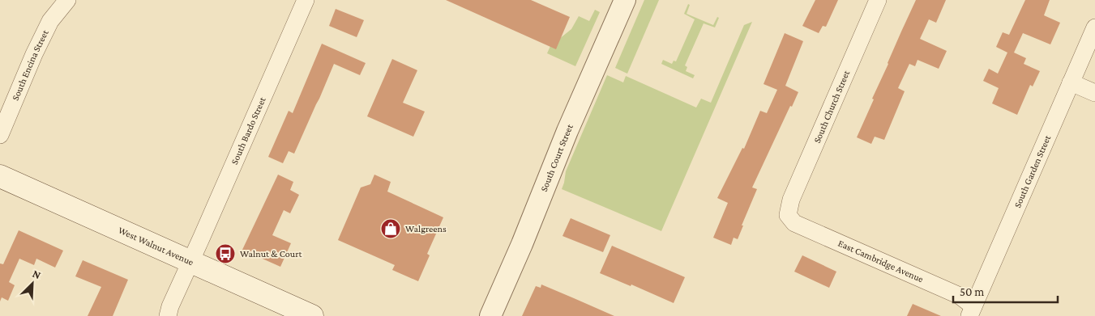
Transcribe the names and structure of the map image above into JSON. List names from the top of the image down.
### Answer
{
  "streets": {
    "main road": ["West Walnut Avenue"],
    "street": [
      "South Encina Street",
      "South Church Street",
      "South Bardo Street",
      "South Court Street",
      "South Garden Street",
      "East Cambridge Avenue"
    ]
  },
  "crossings": [
    ["South Church Street", "East Cambridge Avenue"],
    ["South Bardo Street", "West Walnut Avenue"],
    ["South Garden Street", "East Cambridge Avenue"]
  ],
  "places": {
    "shop": ["Walgreens"],
    "bus stop": ["Walnut & Court"]
  },
  "scale_bar": "50 m",
  "north": "top right"
}
